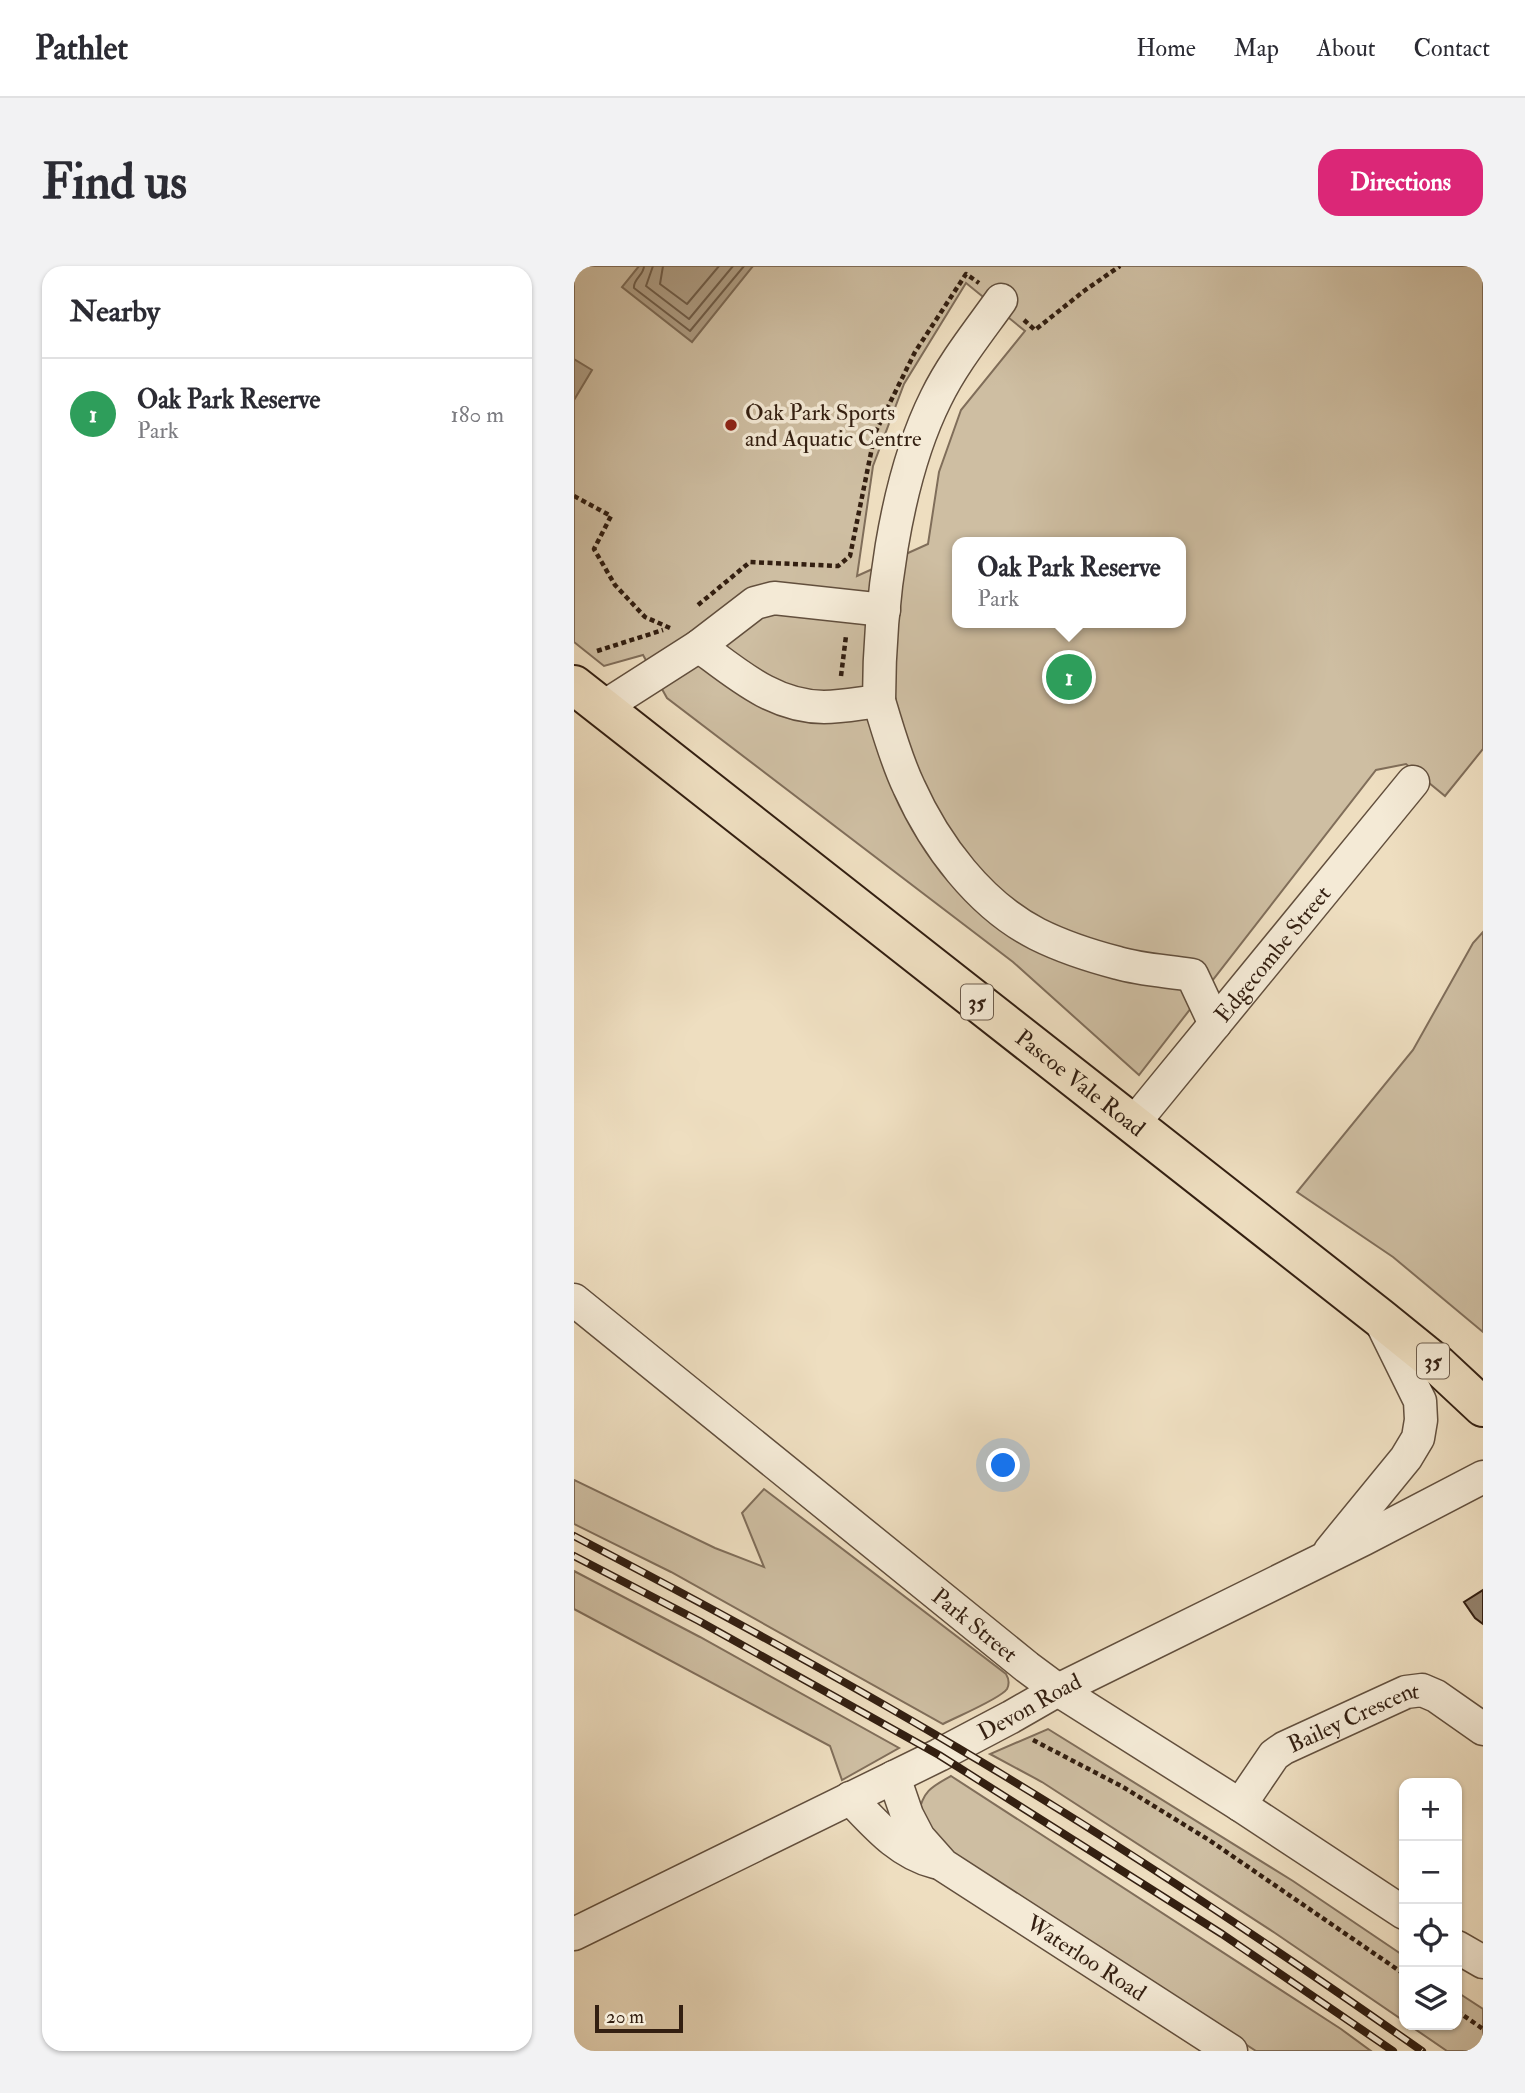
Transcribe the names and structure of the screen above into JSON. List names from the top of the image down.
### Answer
{
  "streets": {
    "main road": ["35", "Pascoe Vale Road"],
    "street": [
      "Edgecombe Street",
      "Park Street",
      "Devon Road",
      "Bailey Crescent",
      "Waterloo Road"
    ]
  },
  "crossings": [
    ["Edgecombe Street", "Pascoe Vale Road"],
    ["Park Street", "Devon Road"],
    ["Park Street", "Bailey Crescent"],
    ["Devon Road", "Waterloo Road"]
  ],
  "places": ["Oak Park Sports and Aquatic Centre"],
  "scale_bar": "20 m",
  "page": {
    "header": "Pathlet",
    "nav": [
      "Home",
      "Map",
      "About",
      "Contact"
    ],
    "buttons": "Directions",
    "title": "Find us",
    "heading": "Nearby",
    "list": [
      {
        "mark": "1",
        "name": "Oak Park Reserve",
        "note": "Park",
        "value": "180 m"
      }
    ],
    "popup": ["Oak Park Reserve", "Park"],
    "pins": "1",
    "map_buttons": ["+", "−"],
    "scale": "20 m"
  }
}
